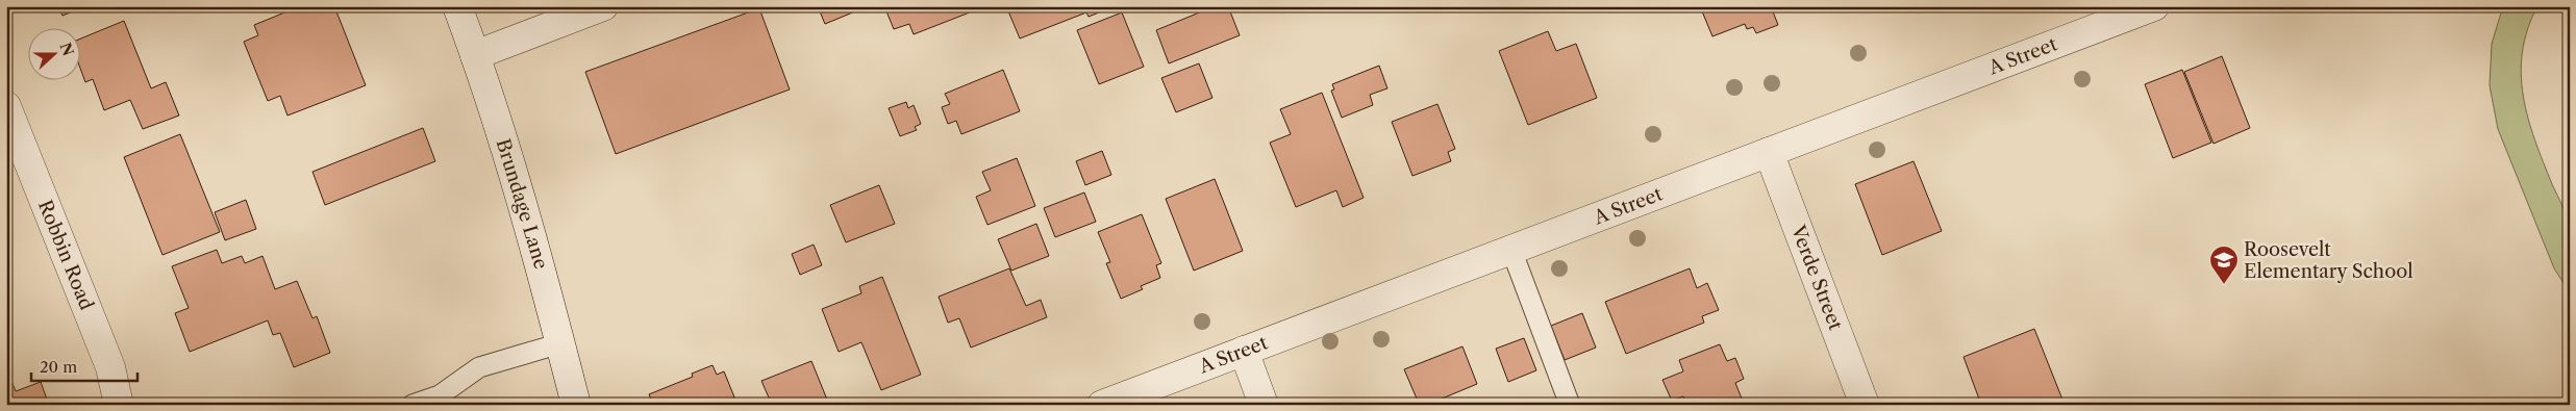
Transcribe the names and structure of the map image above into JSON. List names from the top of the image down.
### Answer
{
  "streets": {
    "street": [
      "A Street",
      "Brundage Lane",
      "Robbin Road",
      "Verde Street"
    ]
  },
  "crossings": [
    ["A Street", "Verde Street"]
  ],
  "places": {
    "school or university": ["Roosevelt Elementary School"]
  },
  "scale_bar": "20 m",
  "north": "right"
}
